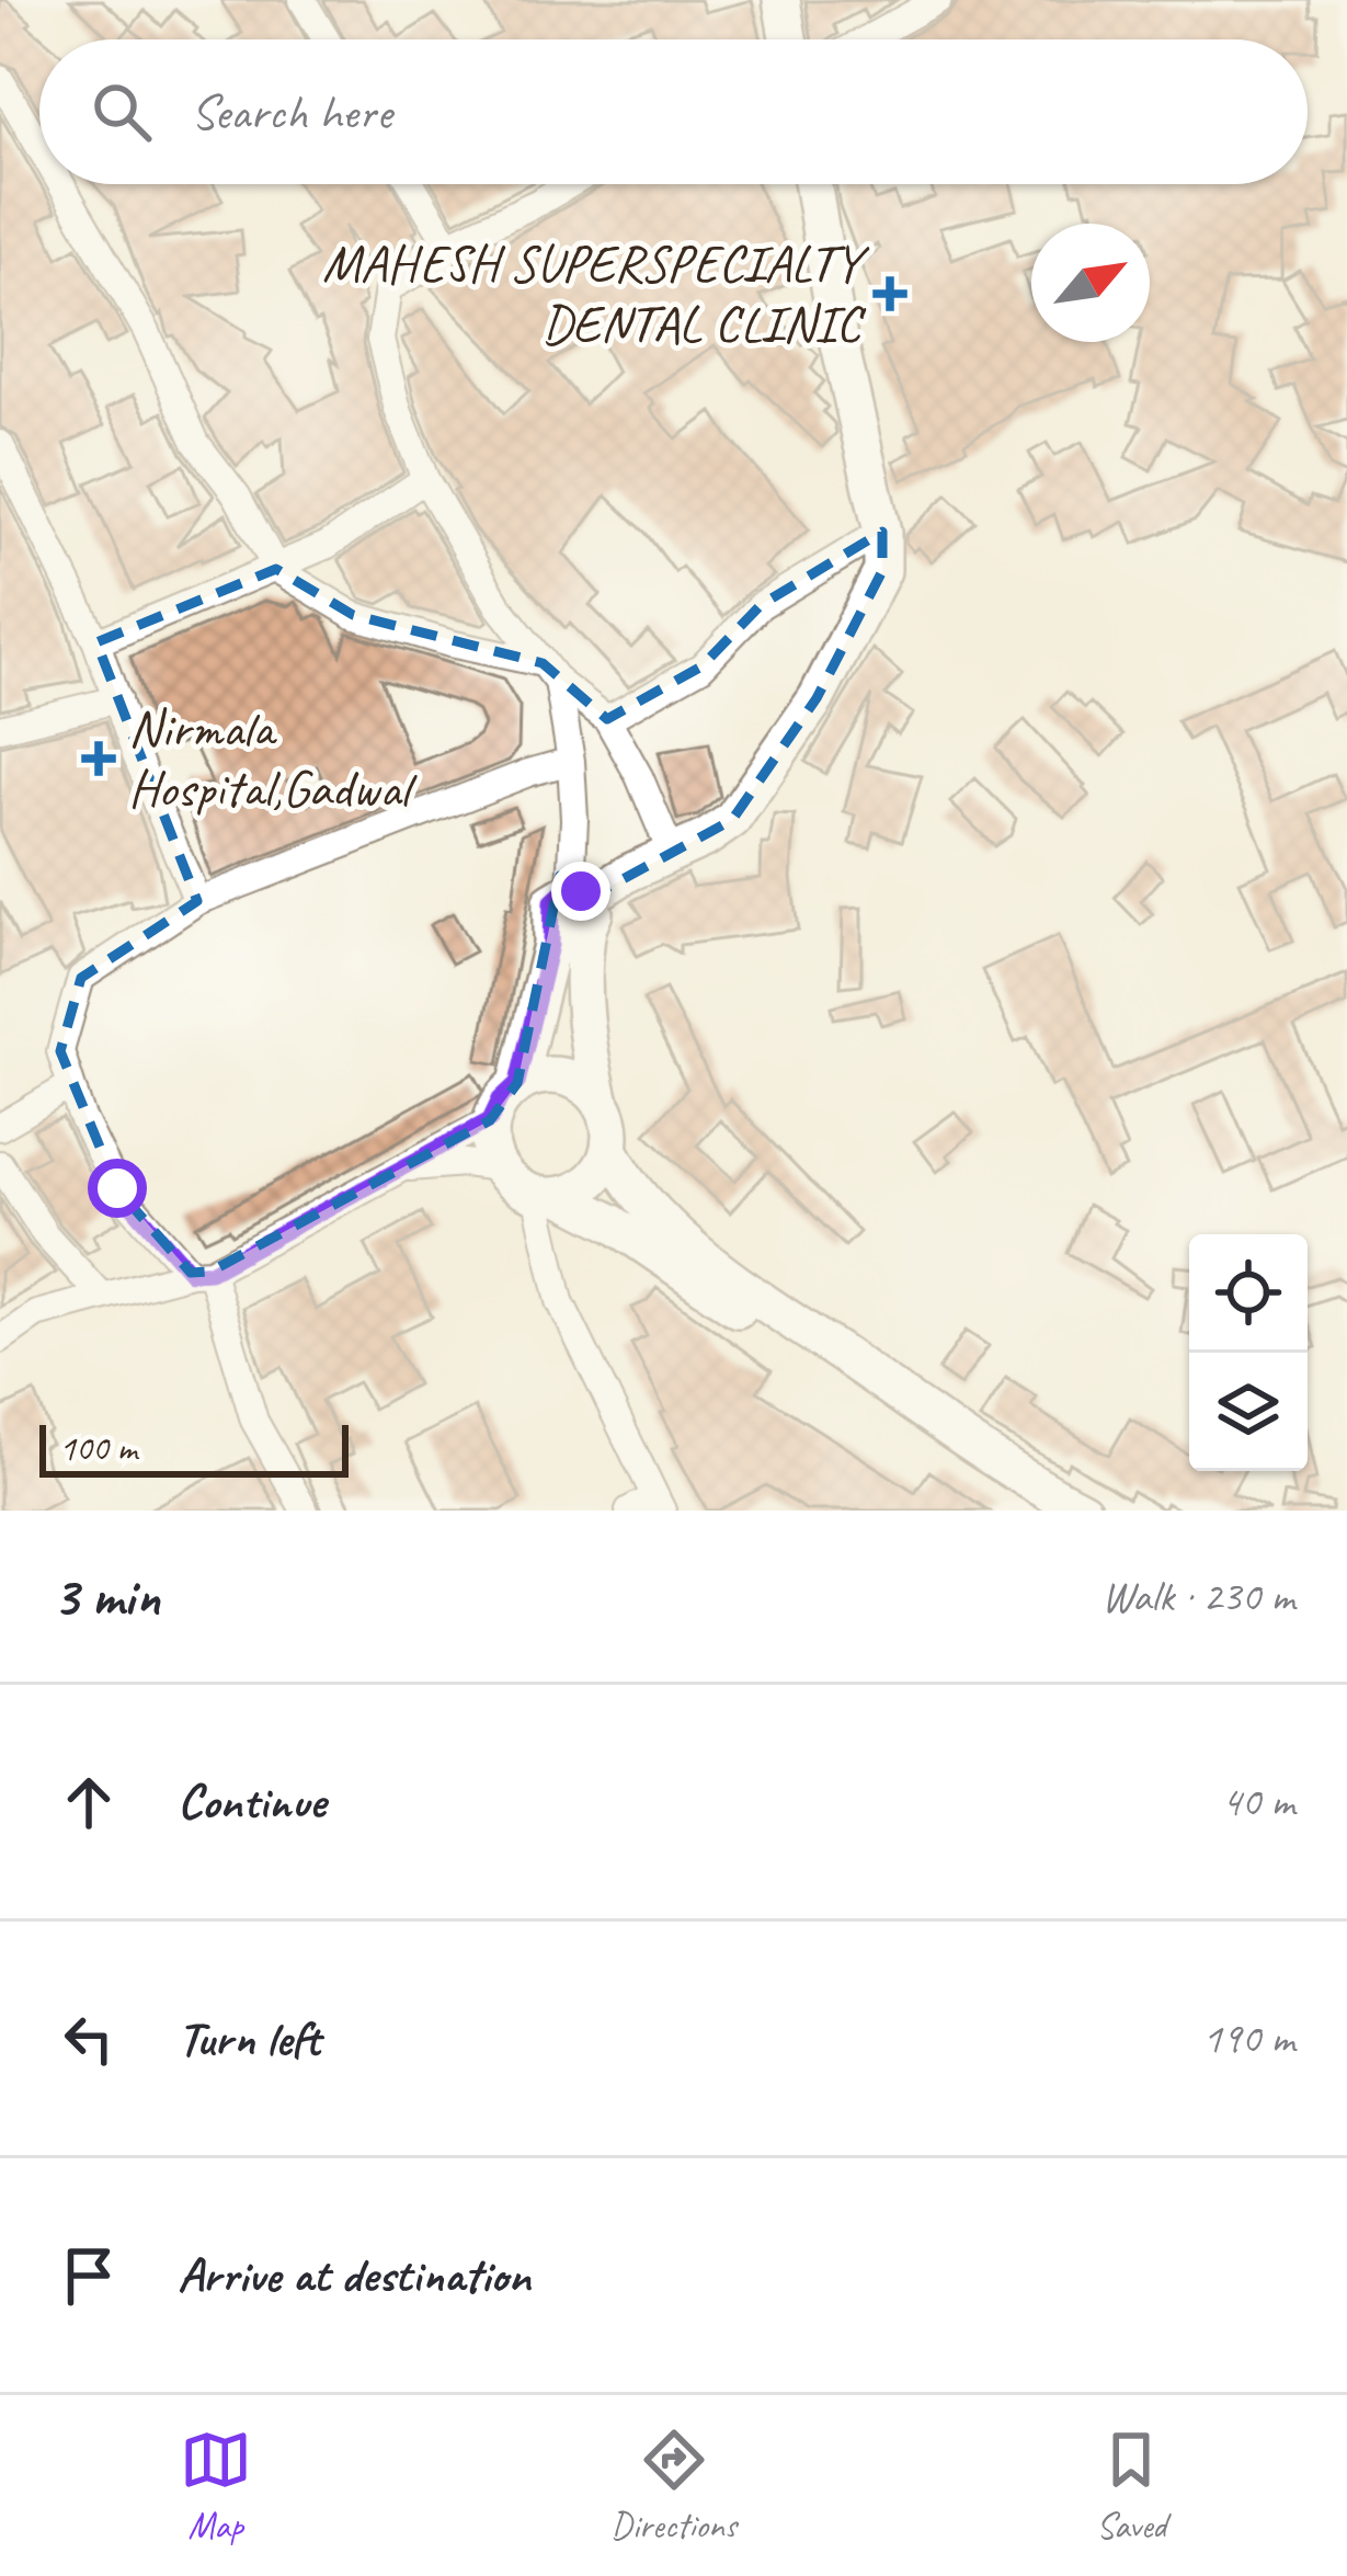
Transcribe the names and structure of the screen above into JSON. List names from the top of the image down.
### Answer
{
  "places": {
    "health": ["MAHESH SUPERSPECIALTY DENTAL CLINIC", "Nirmala Hospital,Gadwal"]
  },
  "scale_bar": "100 m",
  "north": "top right",
  "page": {
    "search": "Search here",
    "scale": "100 m",
    "heading": ["3 min", "Walk · 230 m"],
    "list": [
      ["Continue", "40 m"],
      ["Turn left", "190 m"],
      "Arrive at destination"
    ],
    "nav": ["Map", "Directions", "Saved"]
  }
}
